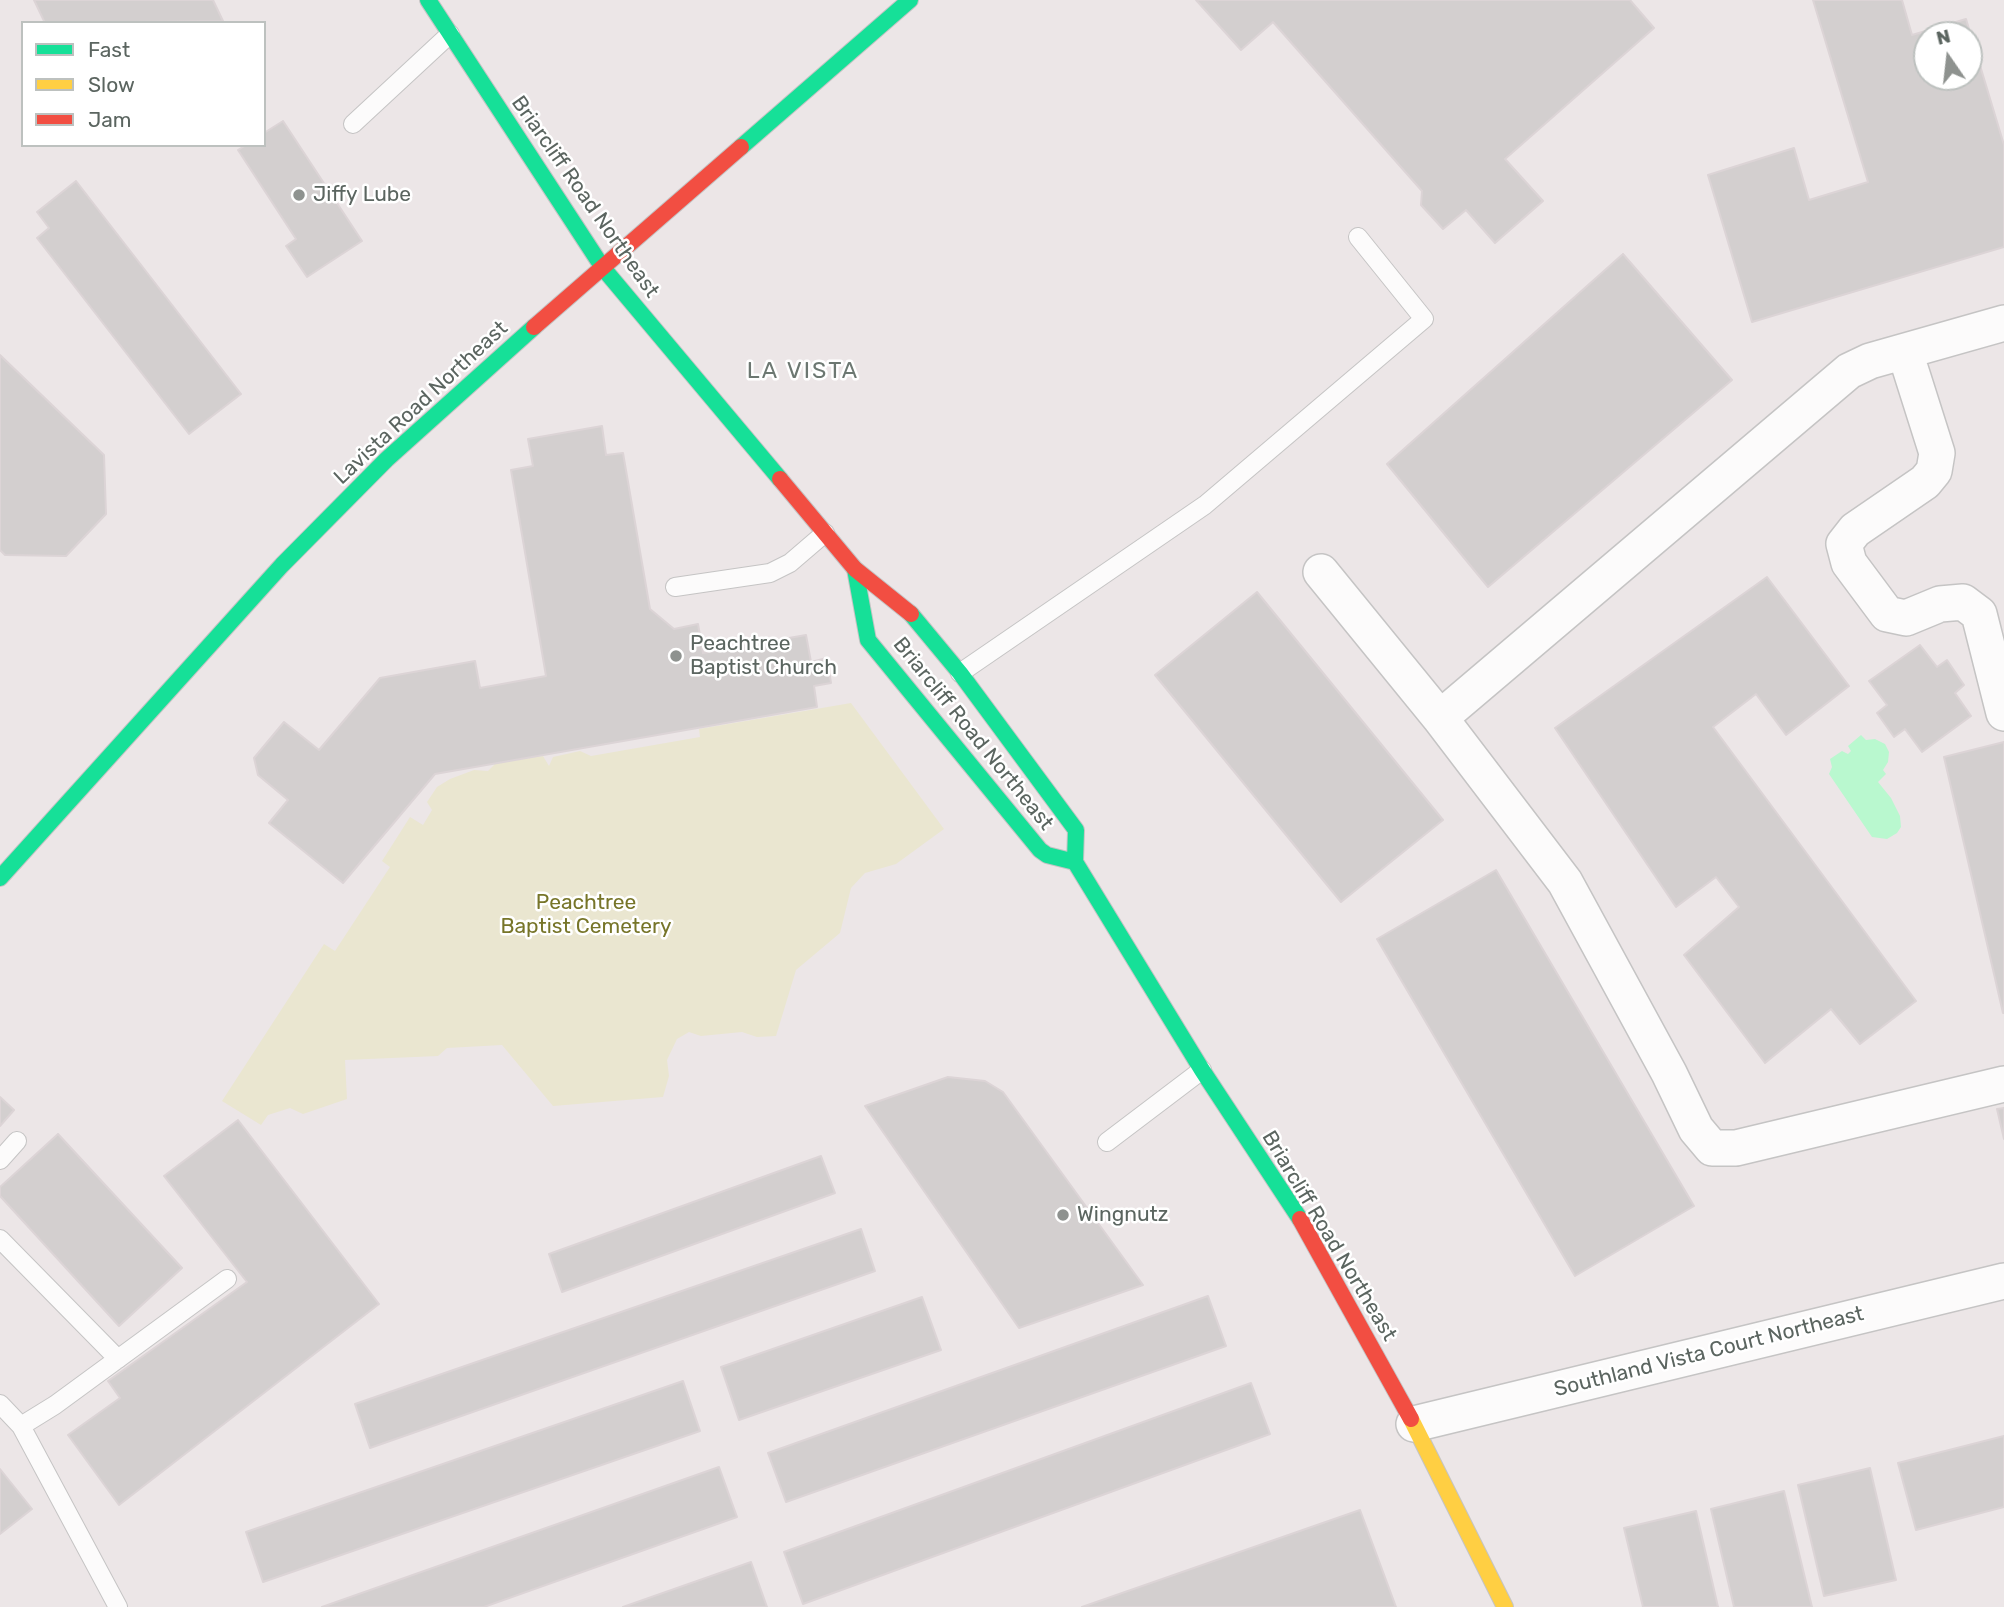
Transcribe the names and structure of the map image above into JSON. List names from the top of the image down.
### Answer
{
  "streets": {
    "main road": ["Briarcliff Road Northeast", "Lavista Road Northeast"],
    "street": ["Southland Vista Court Northeast"]
  },
  "crossings": [
    ["Briarcliff Road Northeast", "Lavista Road Northeast"],
    ["Briarcliff Road Northeast", "Southland Vista Court Northeast"]
  ],
  "districts": ["LA VISTA"],
  "parks": ["Peachtree Baptist Cemetery"],
  "places": ["Jiffy Lube", "Peachtree Baptist Church", "Wingnutz"],
  "legend": ["Fast", "Slow", "Jam"],
  "north": "top"
}
